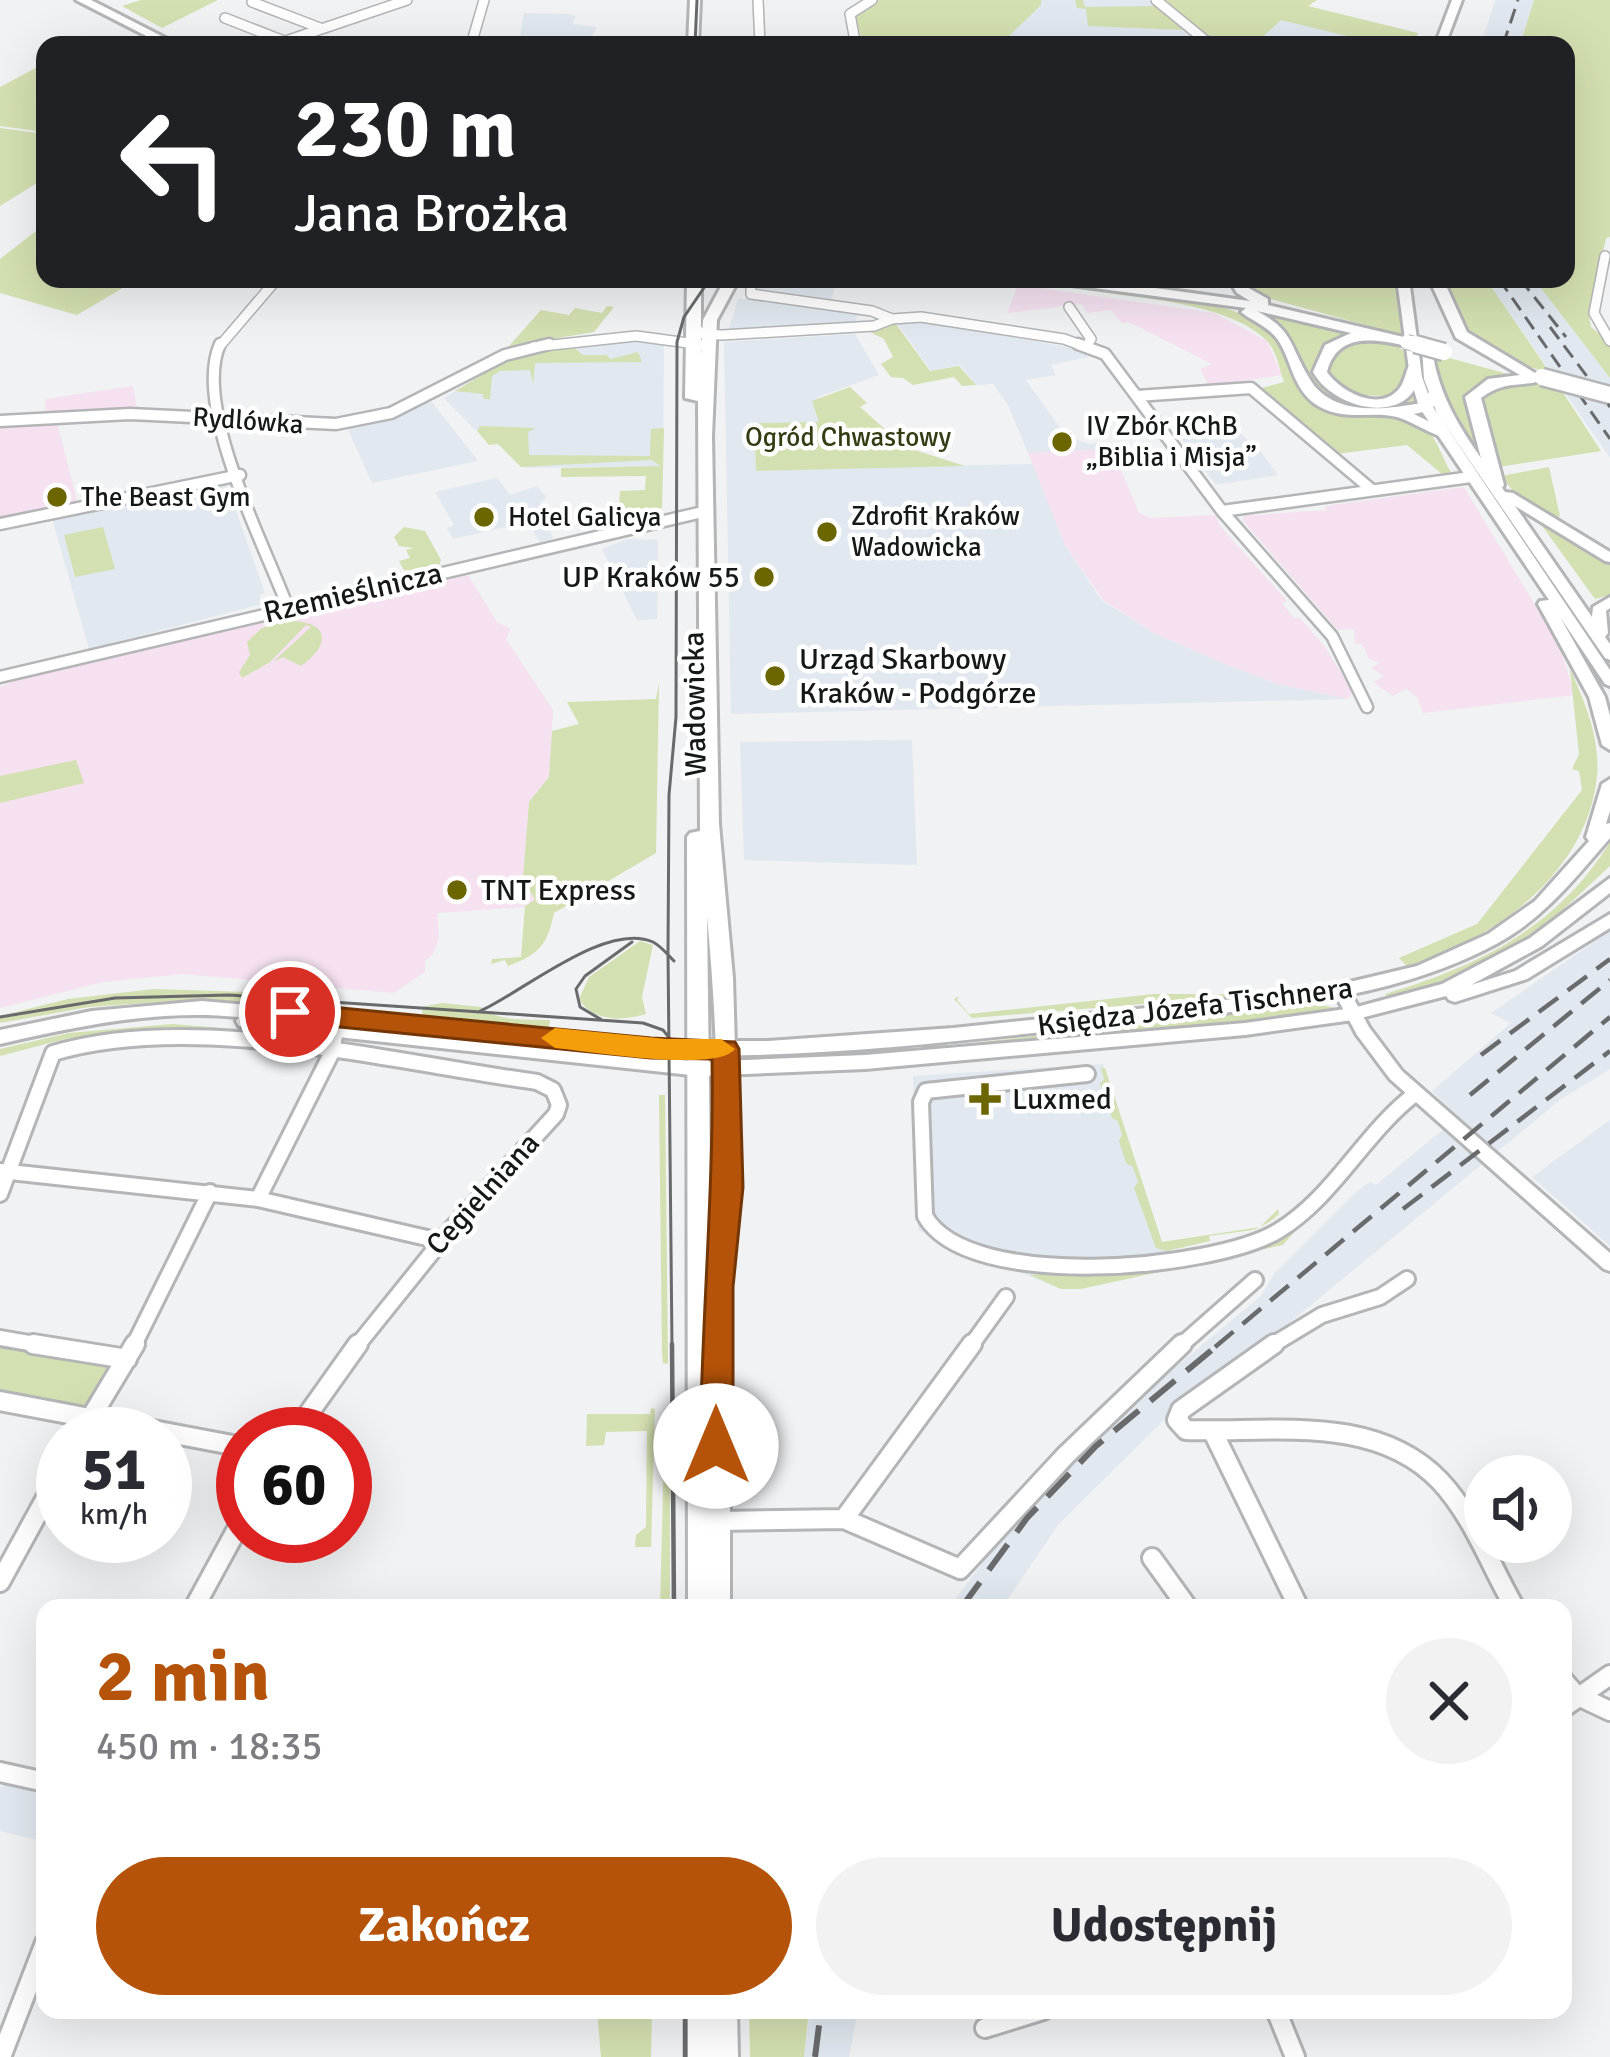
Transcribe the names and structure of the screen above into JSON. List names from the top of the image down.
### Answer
{
  "streets": {
    "main road": ["Wadowicka", "Księdza Józefa Tischnera"],
    "street": ["Rydlówka", "Rzemieślnicza", "Cegielniana"]
  },
  "crossings": [
    ["Rydlówka", "Wadowicka"],
    ["Rzemieślnicza", "Wadowicka"],
    ["Wadowicka", "Księdza Józefa Tischnera"]
  ],
  "parks": ["Ogród Chwastowy"],
  "places": {
    "other": [
      "IV Zbór KChB „Biblia i Misja”",
      "The Beast Gym",
      "Hotel Galicya",
      "Zdrofit Kraków Wadowicka",
      "UP Kraków 55",
      "Urząd Skarbowy Kraków - Podgórze",
      "TNT Express"
    ],
    "health": ["Luxmed"]
  },
  "page": {
    "turn": ["230 m", "Jana Brożka"],
    "speed": "51 km/h",
    "limit": "60",
    "heading": ["2 min", "450 m · 18:35"],
    "buttons": ["Zakończ", "Udostępnij"]
  }
}
